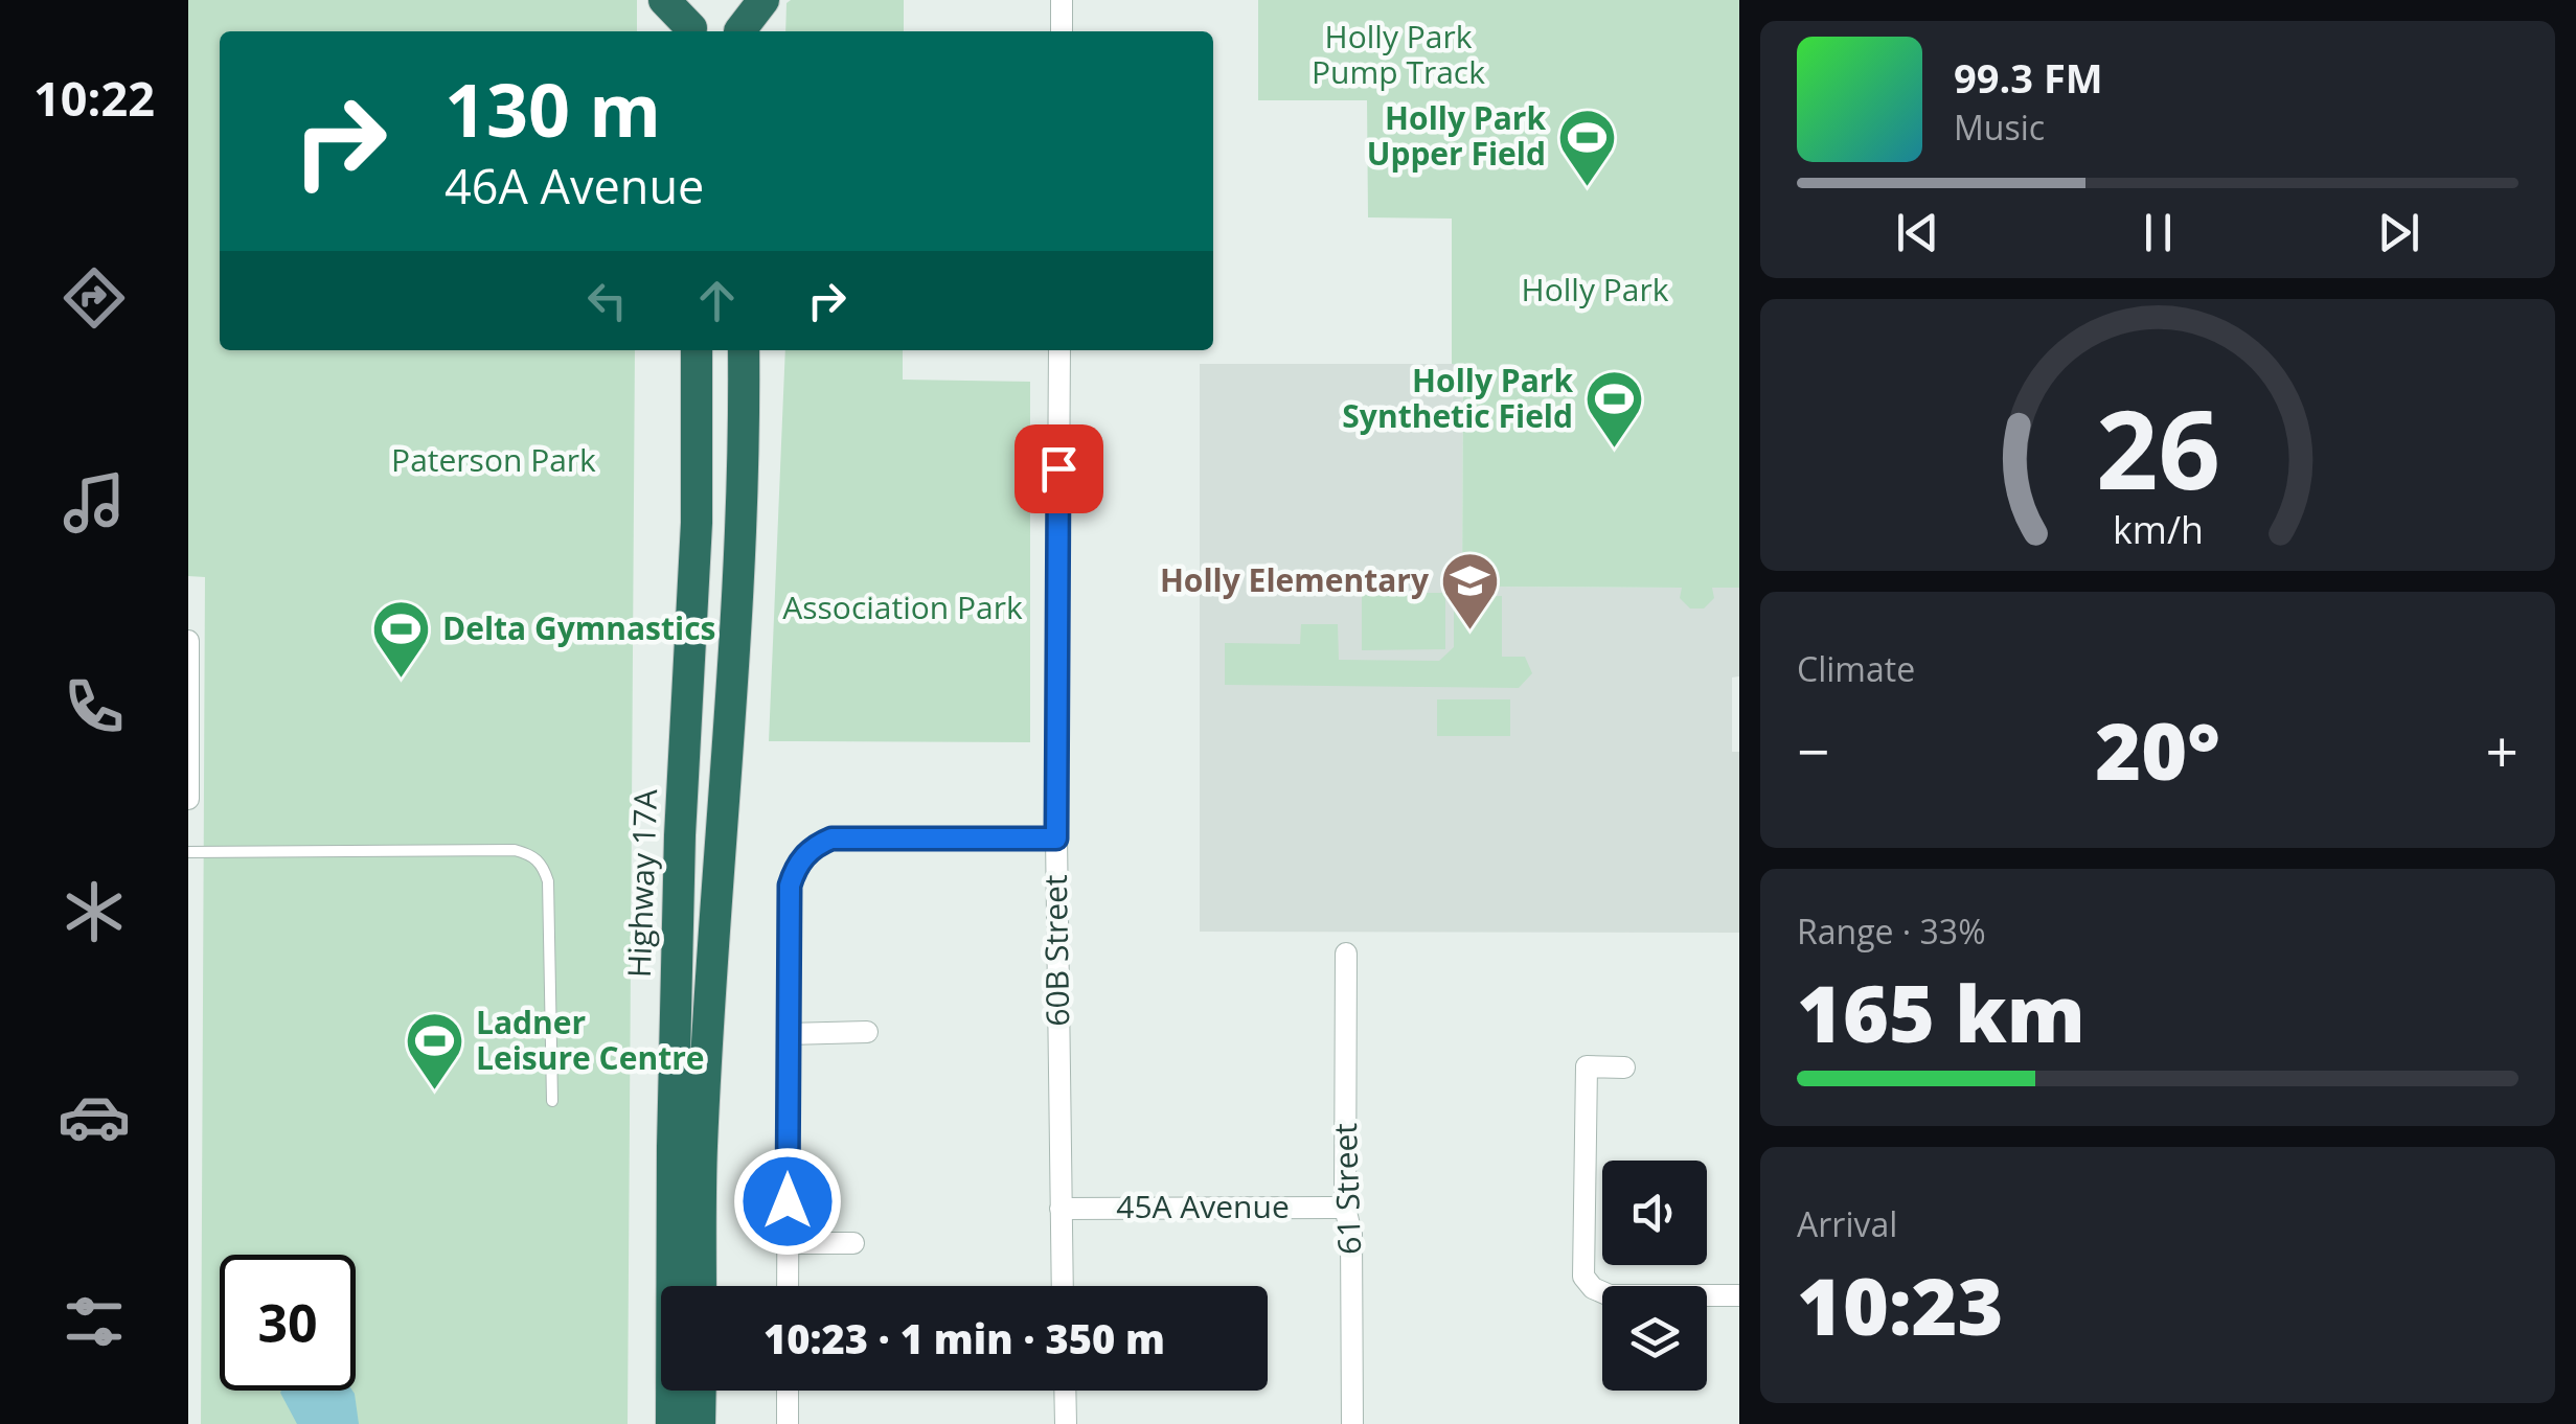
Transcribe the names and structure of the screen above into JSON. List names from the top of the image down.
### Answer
{
  "streets": {
    "highway": ["Highway 17A"],
    "street": ["60B Street", "61 Street", "45A Avenue"]
  },
  "crossings": [
    ["60B Street", "45A Avenue"],
    ["61 Street", "45A Avenue"]
  ],
  "parks": [
    "Holly Park Pump Track",
    "Holly Park",
    "Paterson Park",
    "Association Park"
  ],
  "places": {
    "sports": [
      "Holly Park Upper Field",
      "Holly Park Synthetic Field",
      "Delta Gymnastics",
      "Ladner Leisure Centre"
    ],
    "school or university": ["Holly Elementary"]
  },
  "page": {
    "tabs": "10:22",
    "turn": ["130 m", "46A Avenue"],
    "song": ["99.3 FM", "Music"],
    "tile": [
      "Climate",
      ["Range · 33%", "165 km"],
      ["Arrival", "10:23"]
    ],
    "heat": ["−", "20°", "+"],
    "limit": "30",
    "trip": "10:23 · 1 min · 350 m",
    "gauge": ["26", "km/h"]
  }
}
